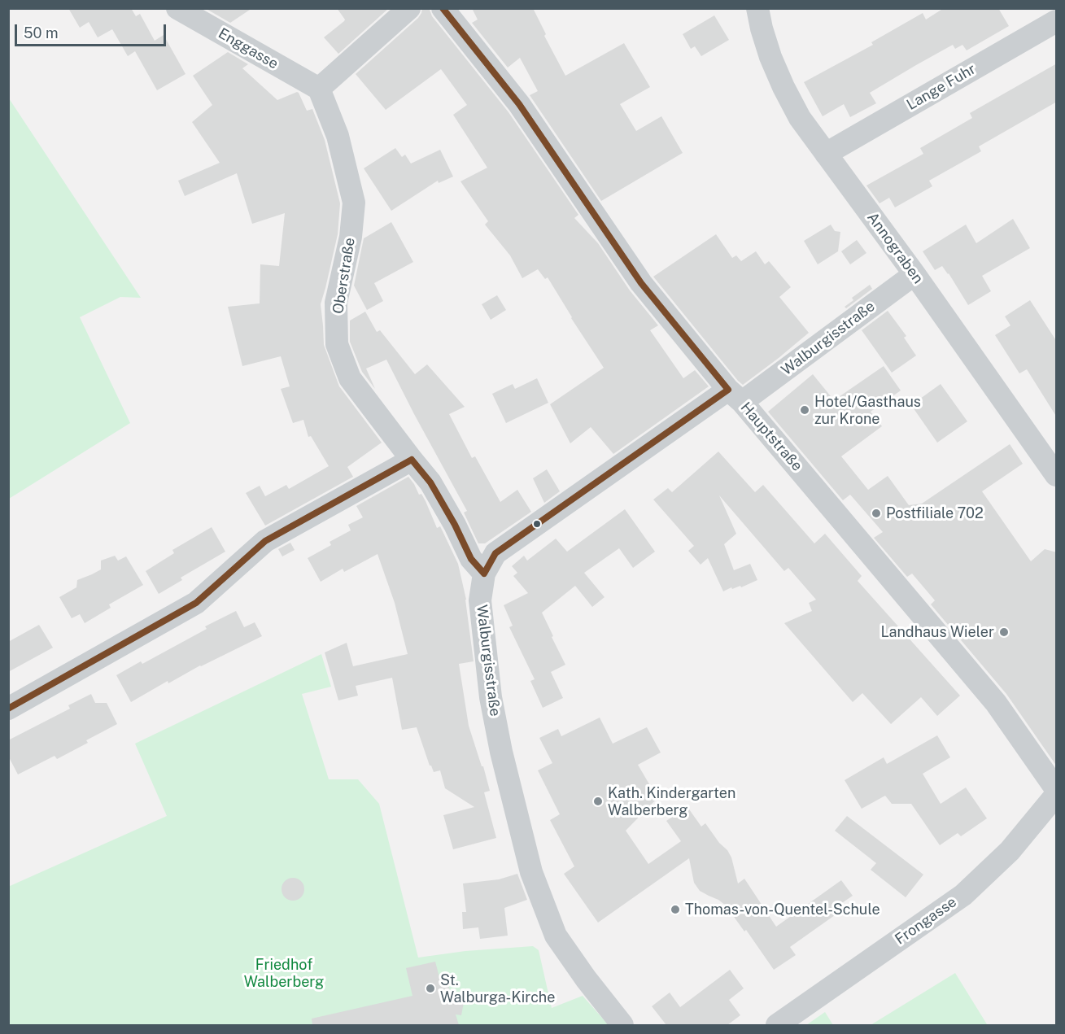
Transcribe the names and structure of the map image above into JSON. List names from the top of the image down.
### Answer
{
  "streets": {
    "street": [
      "Enggasse",
      "Lange Fuhr",
      "Annograben",
      "Oberstraße",
      "Walburgisstraße",
      "Hauptstraße",
      "Frongasse"
    ]
  },
  "crossings": [
    ["Enggasse", "Oberstraße"],
    ["Lange Fuhr", "Annograben"],
    ["Annograben", "Walburgisstraße"],
    ["Oberstraße", "Walburgisstraße"],
    ["Walburgisstraße", "Hauptstraße"]
  ],
  "parks": ["Friedhof Walberberg"],
  "places": [
    "Hotel/Gasthaus zur Krone",
    "Postfiliale 702",
    "Landhaus Wieler",
    "Kath. Kindergarten Walberberg",
    "Thomas-von-Quentel-Schule",
    "St. Walburga-Kirche"
  ],
  "scale_bar": "50 m"
}
